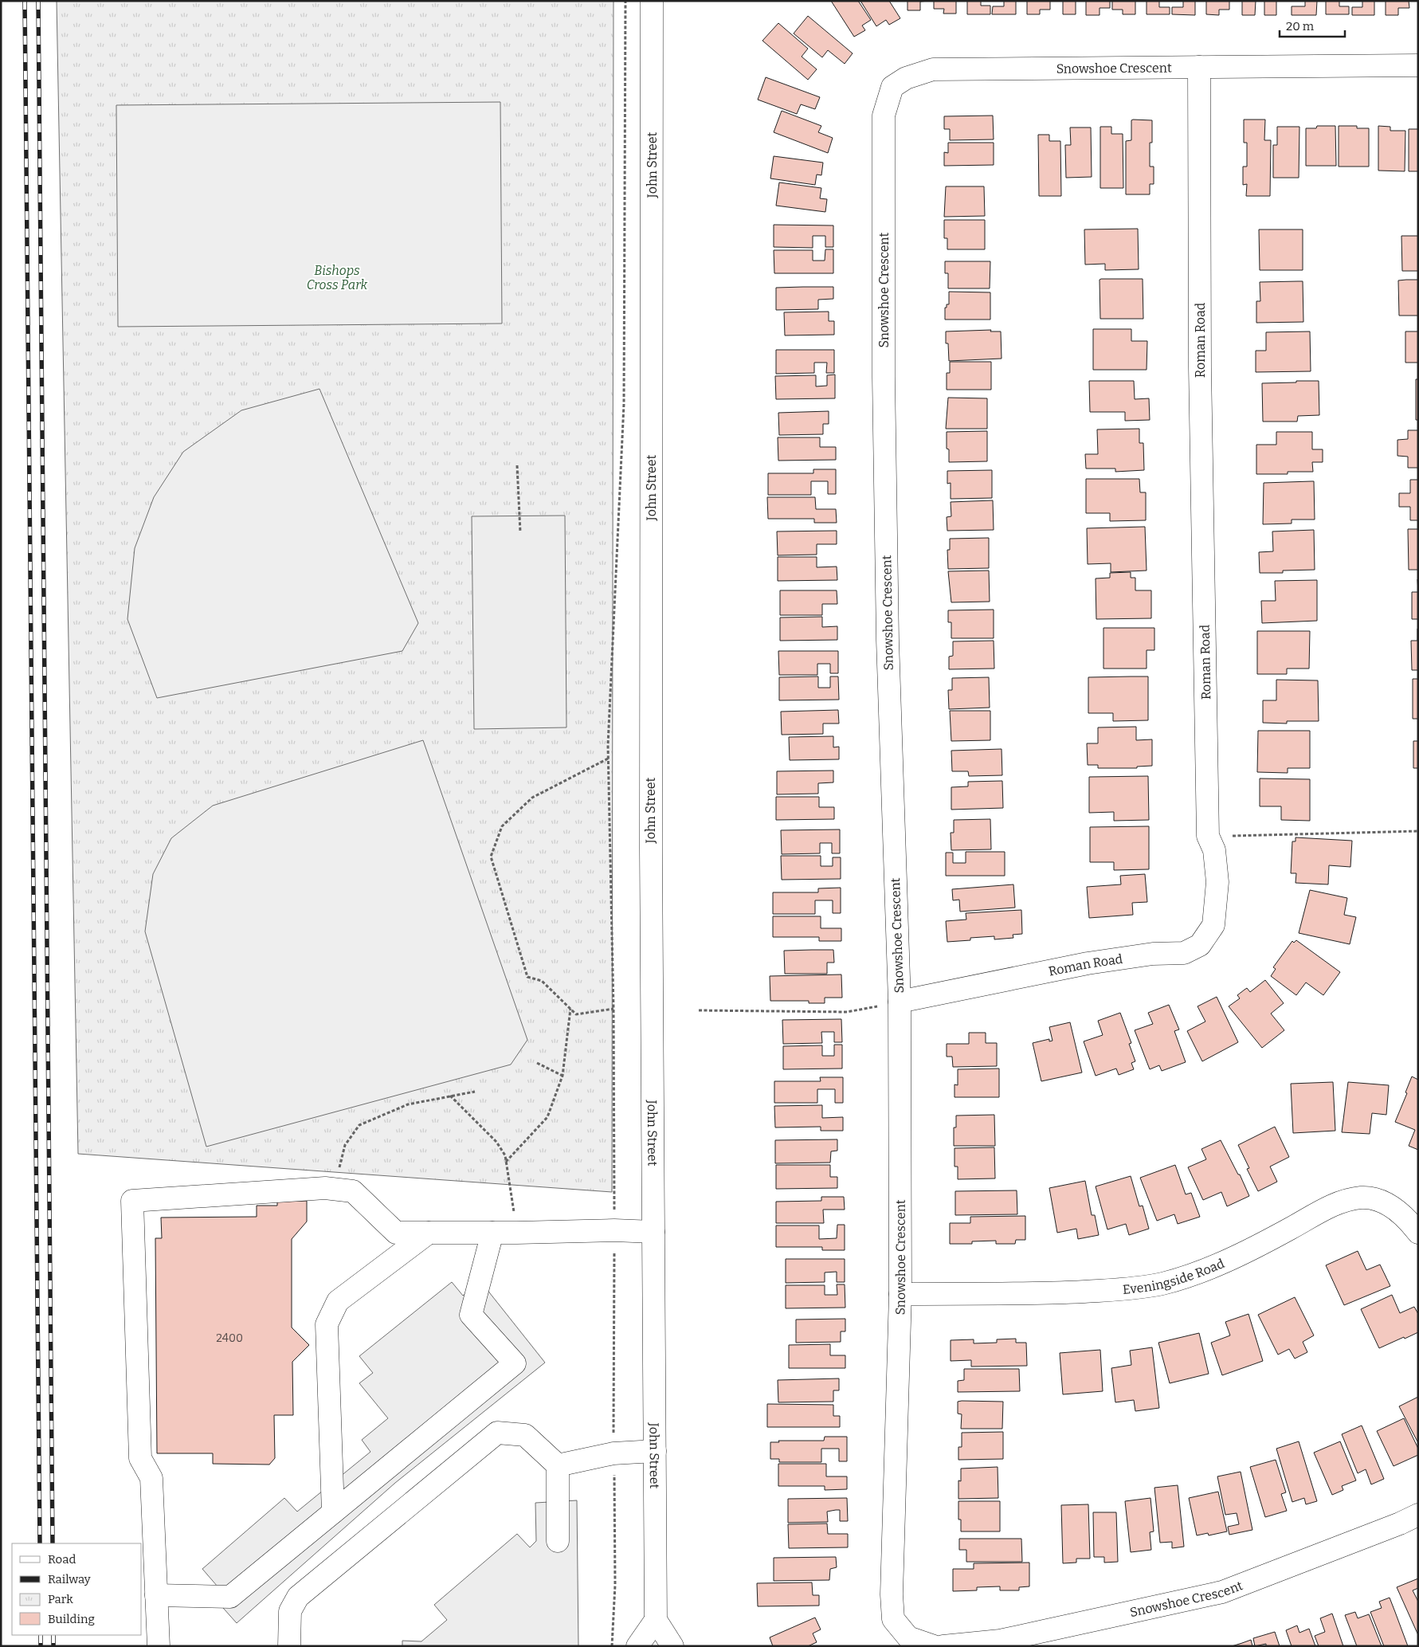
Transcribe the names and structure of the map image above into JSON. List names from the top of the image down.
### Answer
{
  "streets": {
    "street": [
      "Snowshoe Crescent",
      "John Street",
      "Roman Road",
      "Eveningside Road"
    ]
  },
  "crossings": [
    ["Snowshoe Crescent", "Roman Road"],
    ["Snowshoe Crescent", "Eveningside Road"]
  ],
  "parks": ["Bishops Cross Park"],
  "house_numbers": ["2400"],
  "legend": [
    "Road",
    "Railway",
    "Park",
    "Building"
  ],
  "scale_bar": "20 m"
}
